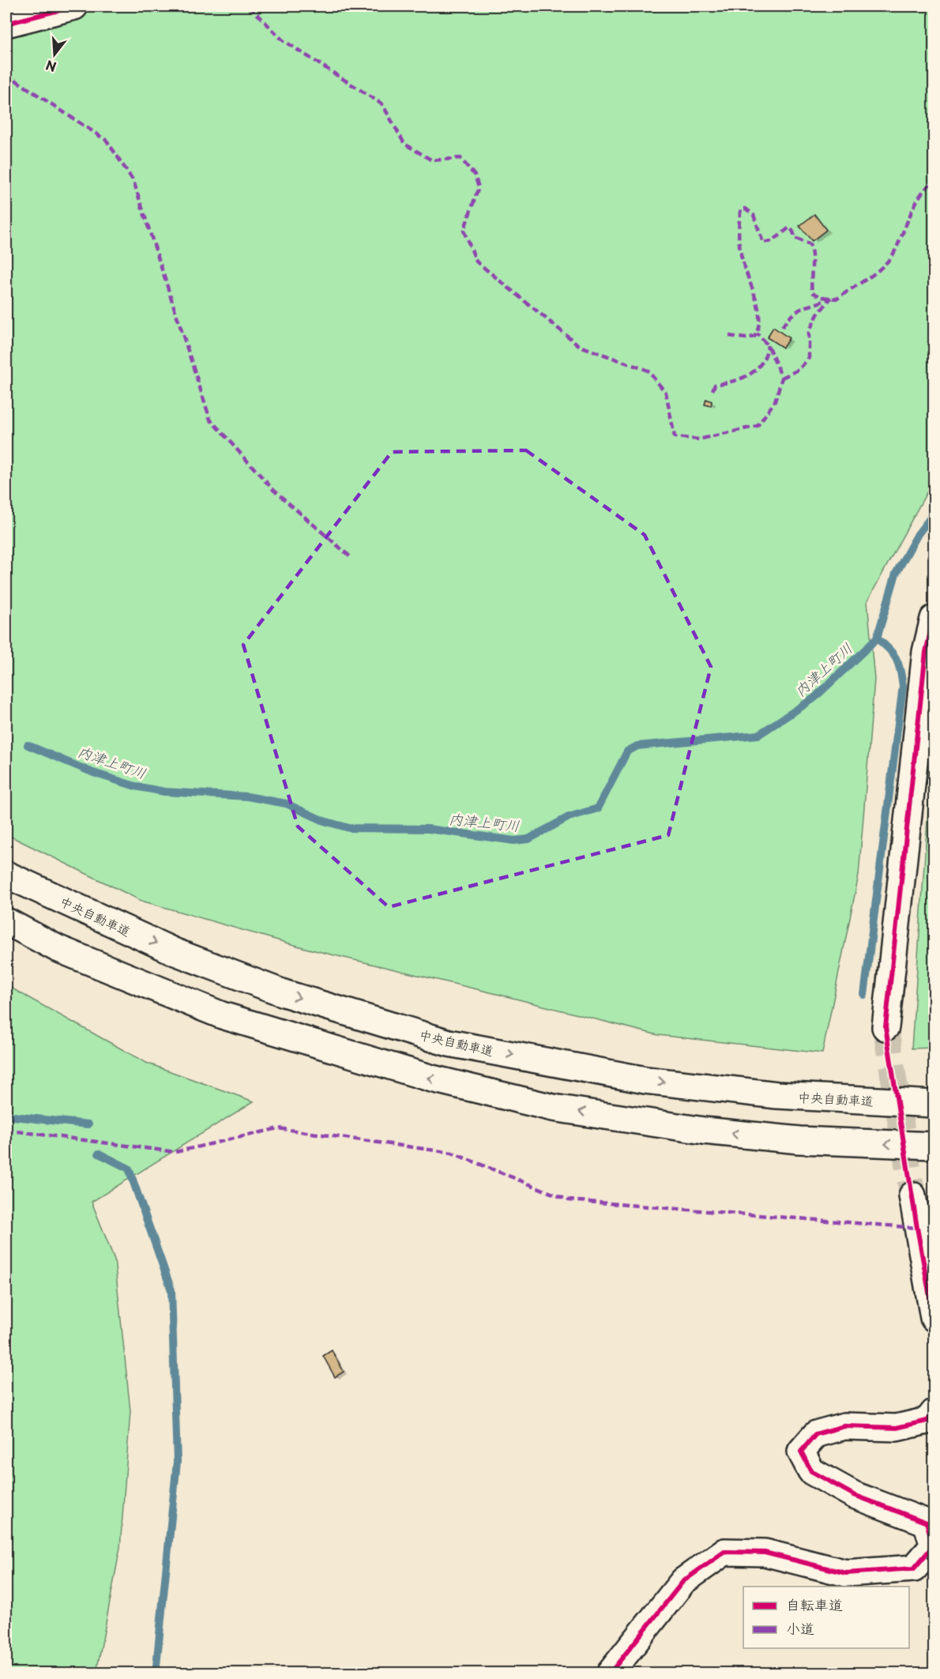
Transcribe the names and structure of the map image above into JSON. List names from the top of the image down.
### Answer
{
  "streets": {
    "main road": ["中央自動車道"]
  },
  "water": ["内津上町川"],
  "legend": ["自転車道", "小道"],
  "north": "bottom"
}
